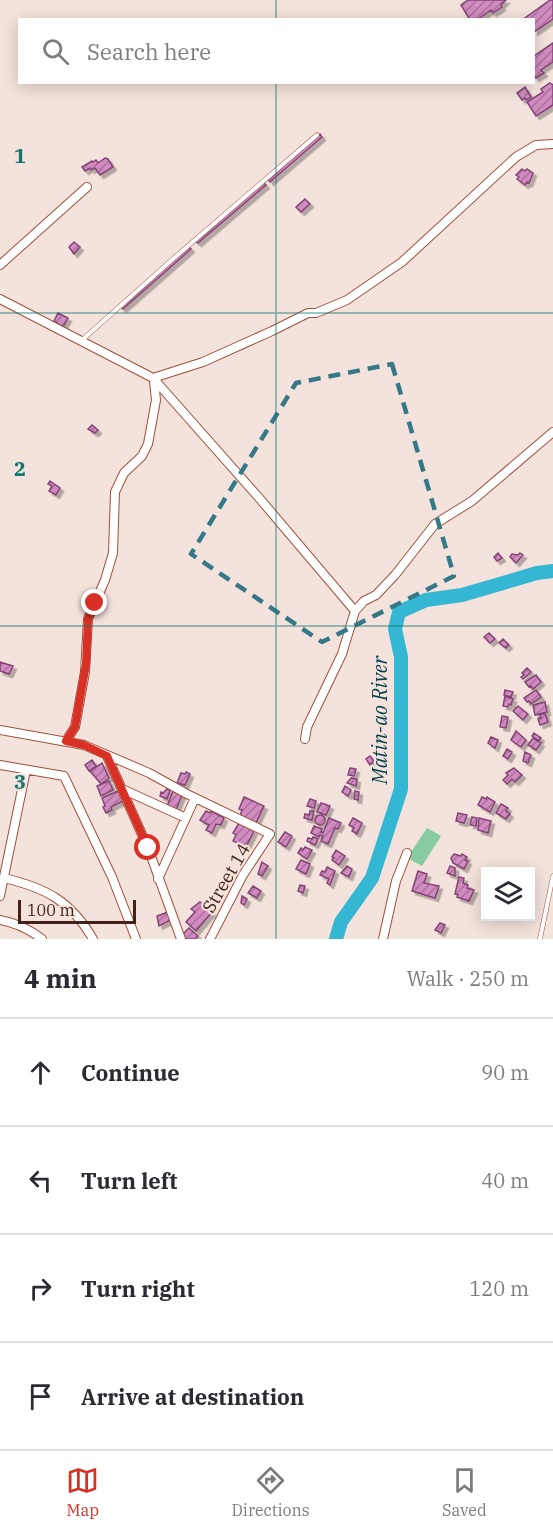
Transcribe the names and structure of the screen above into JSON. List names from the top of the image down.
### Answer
{
  "streets": {
    "street": ["Street 14"]
  },
  "water": ["Matin-ao River"],
  "scale_bar": "100 m",
  "page": {
    "search": "Search here",
    "scale": "100 m",
    "heading": ["4 min", "Walk · 250 m"],
    "list": [
      ["Continue", "90 m"],
      ["Turn left", "40 m"],
      ["Turn right", "120 m"],
      "Arrive at destination"
    ],
    "nav": ["Map", "Directions", "Saved"]
  },
  "grid": {
    "rows": ["1", "2", "3"]
  }
}
